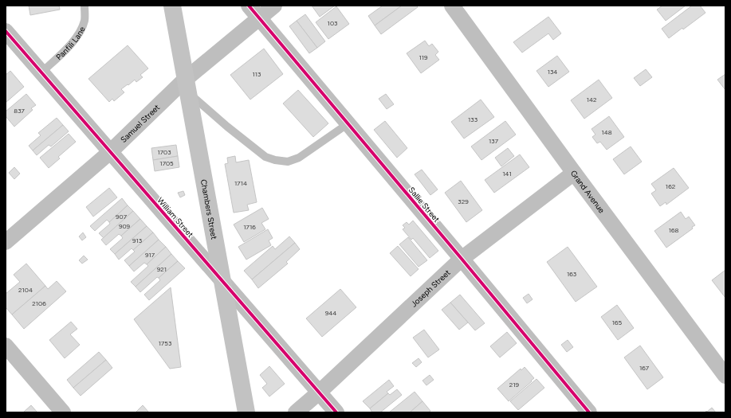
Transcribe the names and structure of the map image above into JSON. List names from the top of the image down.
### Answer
{
  "streets": {
    "street": [
      "Samuel Street",
      "Grand Avenue",
      "Sallie Street",
      "Chambers Street",
      "William Street",
      "Joseph Street"
    ],
    "lane": ["Panfili Lane"]
  },
  "crossings": [
    ["Panfili Lane", "William Street"],
    ["Samuel Street", "Sallie Street"],
    ["Samuel Street", "Chambers Street"],
    ["Samuel Street", "William Street"],
    ["Grand Avenue", "Joseph Street"],
    ["Sallie Street", "Joseph Street"],
    ["Chambers Street", "William Street"],
    ["William Street", "Joseph Street"]
  ],
  "house_numbers": [
    "103",
    "119",
    "134",
    "113",
    "142",
    "837",
    "133",
    "148",
    "137",
    "1703",
    "1705",
    "141",
    "1714",
    "162",
    "329",
    "907",
    "909",
    "1716",
    "168",
    "913",
    "917",
    "921",
    "163",
    "2104",
    "2106",
    "944",
    "165",
    "1753",
    "167",
    "219"
  ]
}
